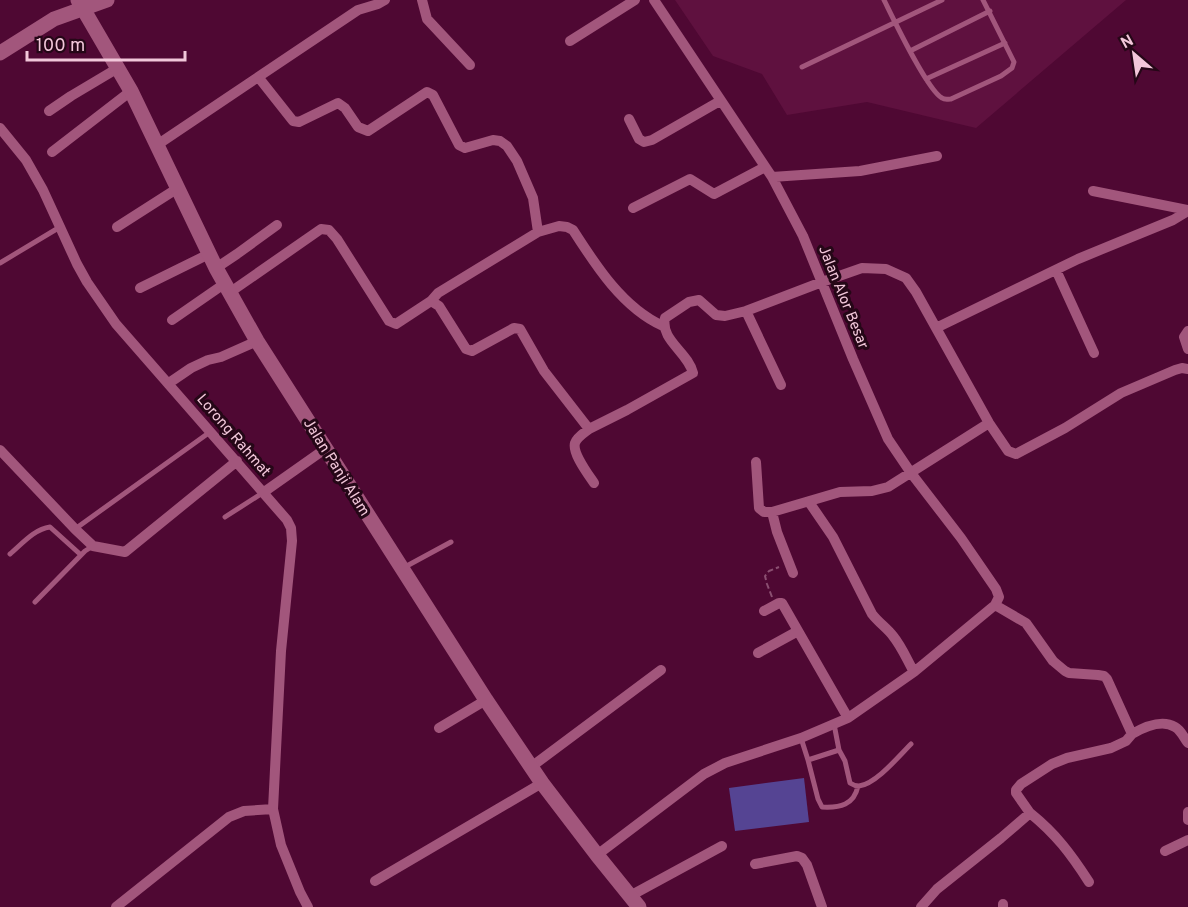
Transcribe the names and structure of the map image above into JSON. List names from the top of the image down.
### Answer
{
  "streets": {
    "main road": ["Jalan Panji Alam"],
    "street": ["Jalan Alor Besar", "Lorong Rahmat"]
  },
  "scale_bar": "100 m",
  "north": "top left"
}
